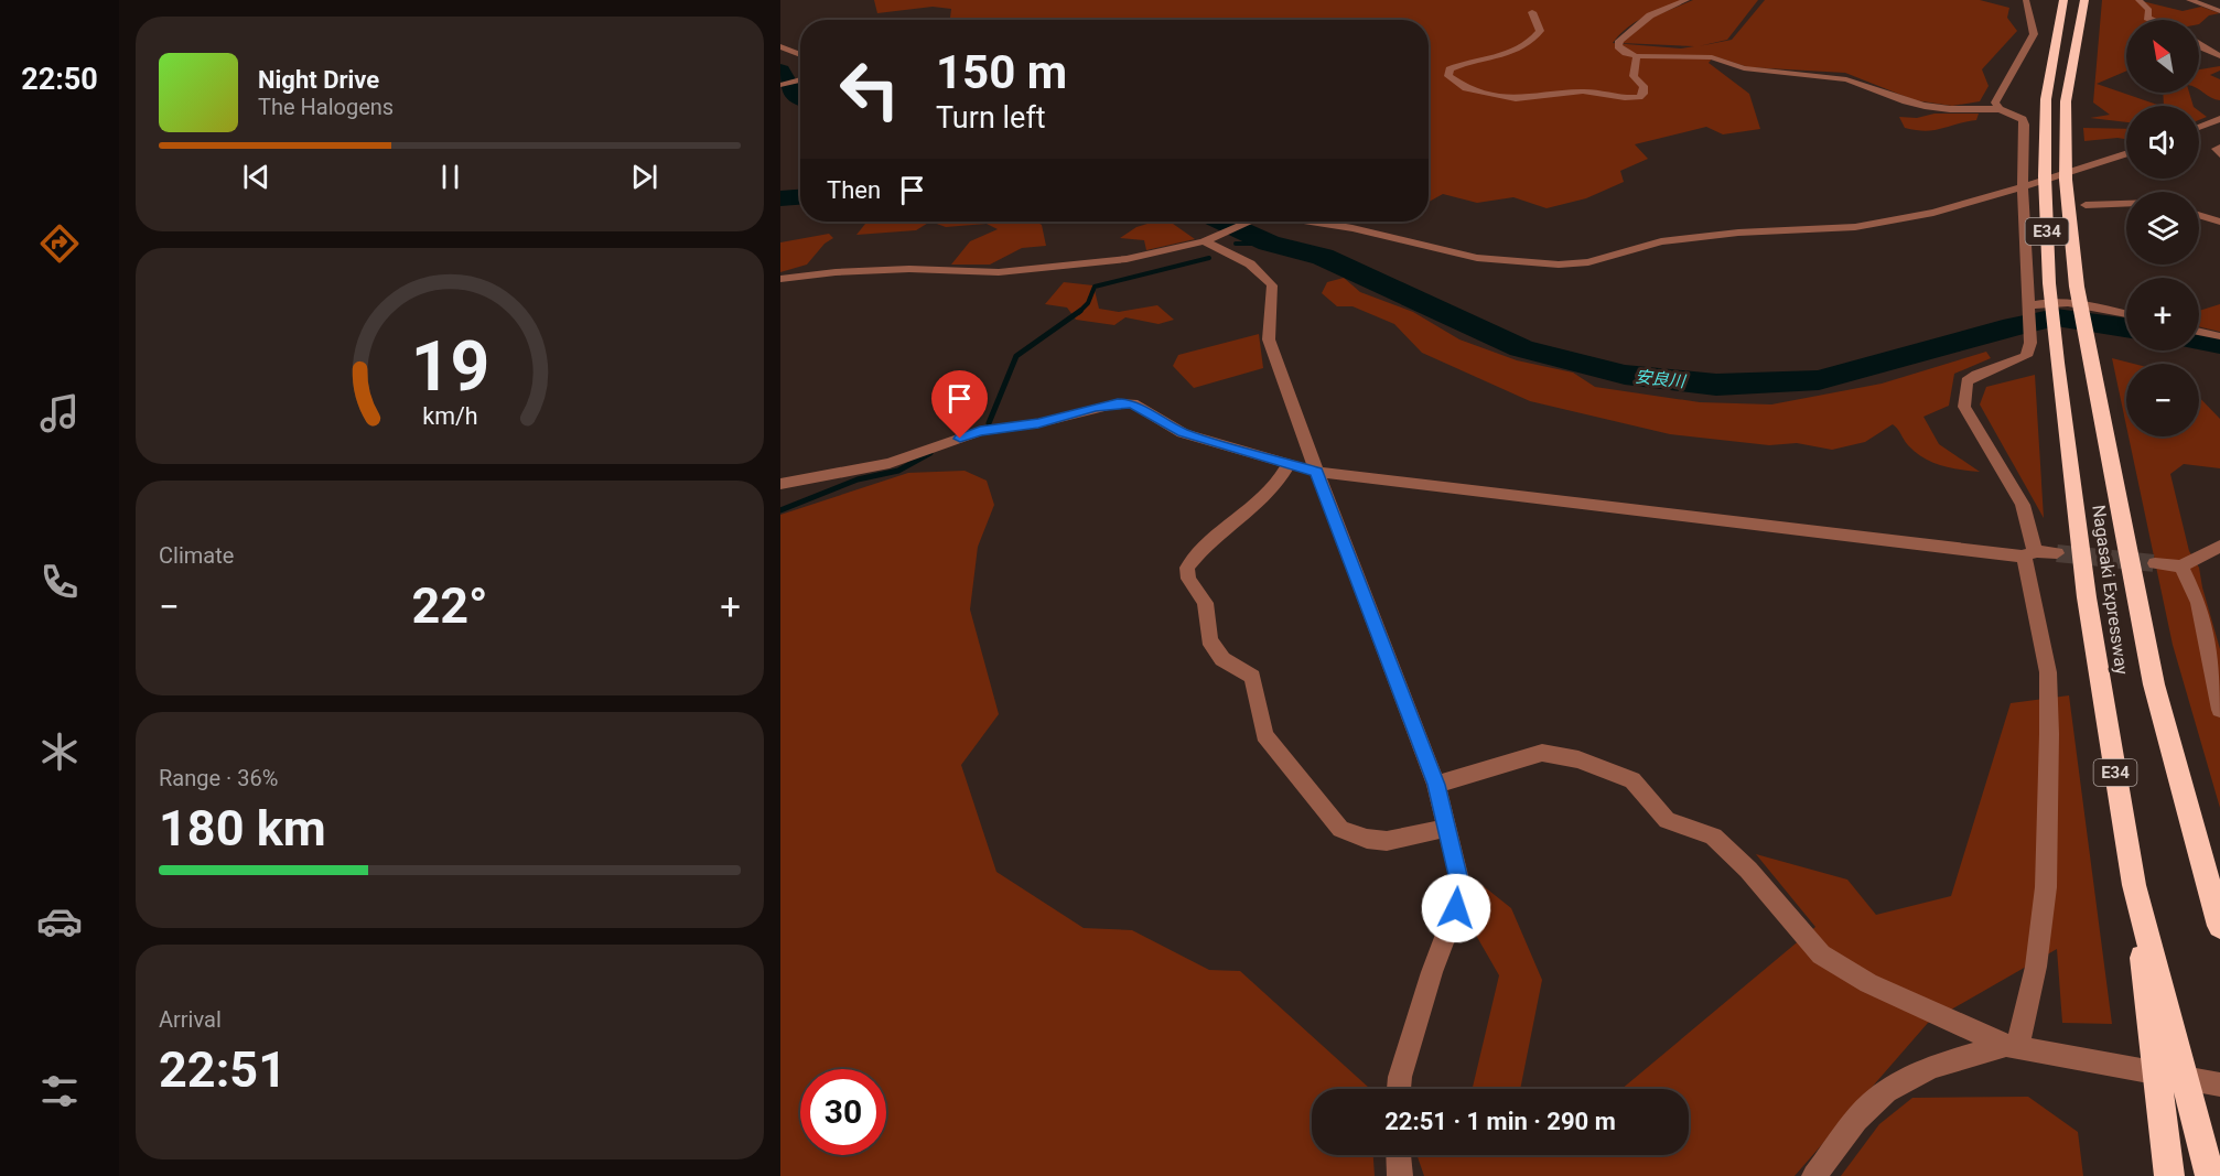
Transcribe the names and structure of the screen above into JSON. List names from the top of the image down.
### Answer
{
  "streets": {
    "highway": ["E34", "Nagasaki Expressway"]
  },
  "water": ["安良川"],
  "north": "top left",
  "page": {
    "tabs": "22:50",
    "map_buttons": ["+", "−"],
    "turn": ["150 m", "Turn left"],
    "song": ["Night Drive", "The Halogens"],
    "then": "Then",
    "tile": [
      "Climate",
      ["Range · 36%", "180 km"],
      ["Arrival", "22:51"]
    ],
    "heat": ["−", "22°", "+"],
    "limit": "30",
    "trip": "22:51 · 1 min · 290 m",
    "gauge": ["19", "km/h"]
  }
}
